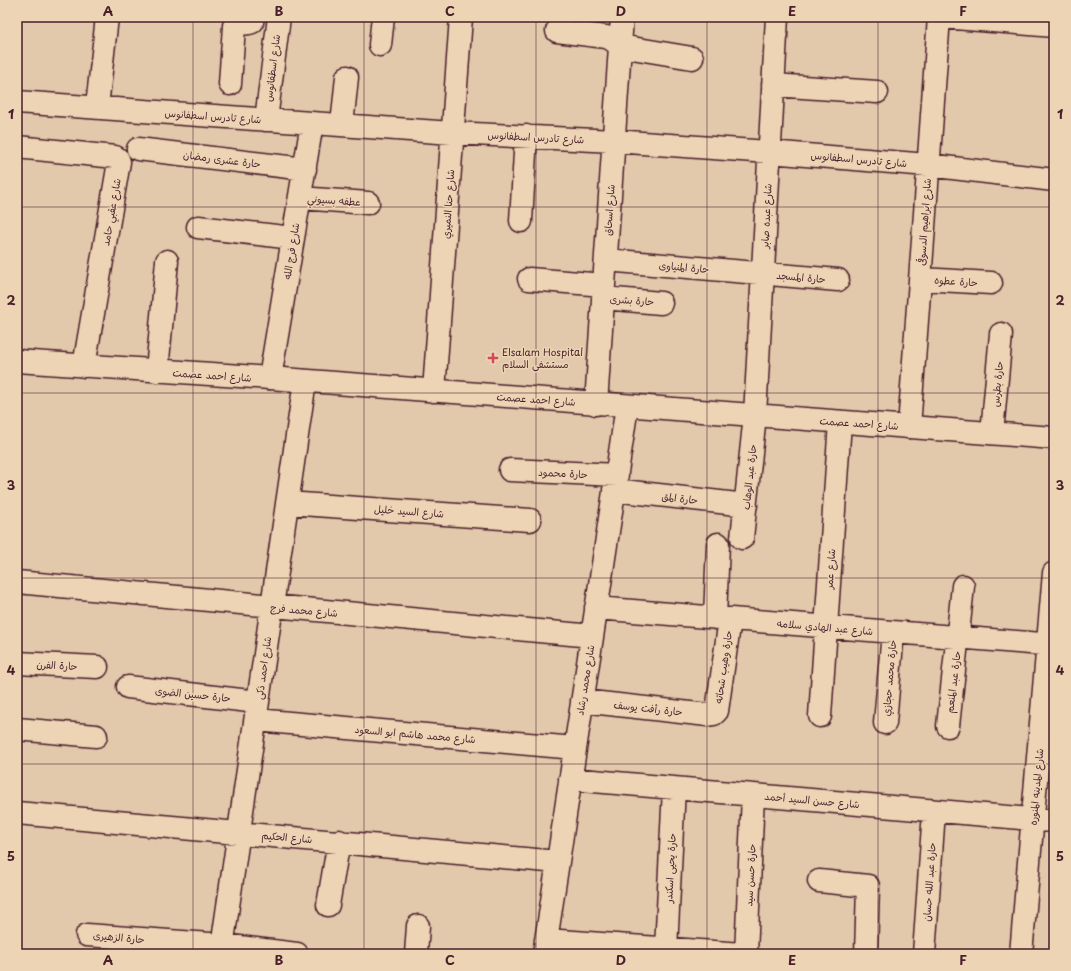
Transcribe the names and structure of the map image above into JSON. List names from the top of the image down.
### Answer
{
  "streets": {
    "street": [
      "شارع اسطفانوس",
      "شارع تادرس اسطفانوس",
      "حارة عشرى رمضان",
      "عطفه بسيوني",
      "شارع حنا النميري",
      "شارع اسحاق",
      "شارع عقبي حامد",
      "شارع عبده صابر",
      "شارع ابراهيم الدسوقى",
      "شارع فرج الله",
      "حارة المنياوى",
      "حارة المسجد",
      "حارة عطوه",
      "حارة بشرى",
      "شارع احمد عصمت",
      "حارة بطرس",
      "حارة محمود",
      "حارة عبد الوهاب",
      "حارة المق",
      "شارع السيد خليل",
      "شارع عمر",
      "شارع محمد فرج",
      "شارع عبد الهادي سلامه",
      "حارة الفرن",
      "حارة وهيب شحاته",
      "شارع احمد ذكى",
      "حارة محمد حجازي",
      "شارع محمد رشاد",
      "حارة عبد المنعم",
      "حارة حسين الضوى",
      "حارة رأفت يوسف",
      "شارع محمد هاشم ابو السعود",
      "شارع المدينه المنوره",
      "شارع حسن السيد أحمد",
      "شارع الحكيم",
      "حارة يحيى اسكندر",
      "حارة حسن سيد",
      "حارة عبد الله حسان",
      "حارة الزهيرى"
    ]
  },
  "crossings": [
    ["شارع اسطفانوس", "شارع تادرس اسطفانوس"],
    ["شارع تادرس اسطفانوس", "شارع حنا النميري"],
    ["شارع تادرس اسطفانوس", "شارع اسحاق"],
    ["شارع تادرس اسطفانوس", "شارع عبده صابر"],
    ["شارع تادرس اسطفانوس", "شارع ابراهيم الدسوقى"],
    ["شارع تادرس اسطفانوس", "شارع فرج الله"],
    ["حارة عشرى رمضان", "شارع فرج الله"],
    ["عطفه بسيوني", "شارع فرج الله"],
    ["شارع حنا النميري", "شارع احمد عصمت"],
    ["شارع اسحاق", "حارة المنياوى"],
    ["شارع اسحاق", "حارة بشرى"],
    ["شارع اسحاق", "شارع احمد عصمت"],
    ["شارع عقبي حامد", "شارع احمد عصمت"],
    ["شارع عبده صابر", "حارة المنياوى"],
    ["شارع عبده صابر", "حارة المسجد"],
    ["شارع عبده صابر", "شارع احمد عصمت"],
    ["شارع عبده صابر", "حارة عبد الوهاب"],
    ["شارع ابراهيم الدسوقى", "حارة عطوه"],
    ["شارع ابراهيم الدسوقى", "شارع احمد عصمت"],
    ["شارع فرج الله", "شارع احمد عصمت"],
    ["حارة المنياوى", "حارة المسجد"],
    ["شارع احمد عصمت", "حارة بطرس"],
    ["شارع احمد عصمت", "حارة عبد الوهاب"],
    ["شارع احمد عصمت", "شارع عمر"],
    ["شارع احمد عصمت", "شارع احمد ذكى"],
    ["شارع احمد عصمت", "شارع محمد رشاد"],
    ["حارة محمود", "حارة المق"],
    ["حارة محمود", "شارع محمد رشاد"],
    ["حارة عبد الوهاب", "حارة المق"],
    ["حارة المق", "شارع محمد رشاد"],
    ["شارع السيد خليل", "شارع احمد ذكى"],
    ["شارع عمر", "شارع عبد الهادي سلامه"],
    ["شارع محمد فرج", "شارع احمد ذكى"],
    ["شارع محمد فرج", "شارع محمد رشاد"],
    ["شارع عبد الهادي سلامه", "حارة وهيب شحاته"],
    ["شارع عبد الهادي سلامه", "حارة محمد حجازي"],
    ["شارع عبد الهادي سلامه", "شارع محمد رشاد"],
    ["شارع عبد الهادي سلامه", "حارة عبد المنعم"],
    ["شارع عبد الهادي سلامه", "شارع المدينه المنوره"],
    ["حارة وهيب شحاته", "حارة رأفت يوسف"],
    ["شارع احمد ذكى", "حارة حسين الضوى"],
    ["شارع احمد ذكى", "شارع محمد هاشم ابو السعود"],
    ["شارع احمد ذكى", "شارع الحكيم"],
    ["شارع احمد ذكى", "حارة الزهيرى"],
    ["شارع محمد رشاد", "حارة رأفت يوسف"],
    ["شارع محمد رشاد", "شارع محمد هاشم ابو السعود"],
    ["شارع محمد رشاد", "شارع حسن السيد أحمد"],
    ["شارع محمد رشاد", "شارع الحكيم"],
    ["حارة حسين الضوى", "شارع محمد هاشم ابو السعود"],
    ["شارع المدينه المنوره", "شارع حسن السيد أحمد"],
    ["شارع حسن السيد أحمد", "حارة يحيى اسكندر"],
    ["شارع حسن السيد أحمد", "حارة حسن سيد"],
    ["شارع حسن السيد أحمد", "حارة عبد الله حسان"]
  ],
  "places": {
    "health": ["Elsalam Hospital مستشفى السلام"]
  },
  "grid": {
    "columns": [
      "A",
      "B",
      "C",
      "D",
      "E",
      "F"
    ],
    "rows": [
      "1",
      "2",
      "3",
      "4",
      "5"
    ]
  }
}
